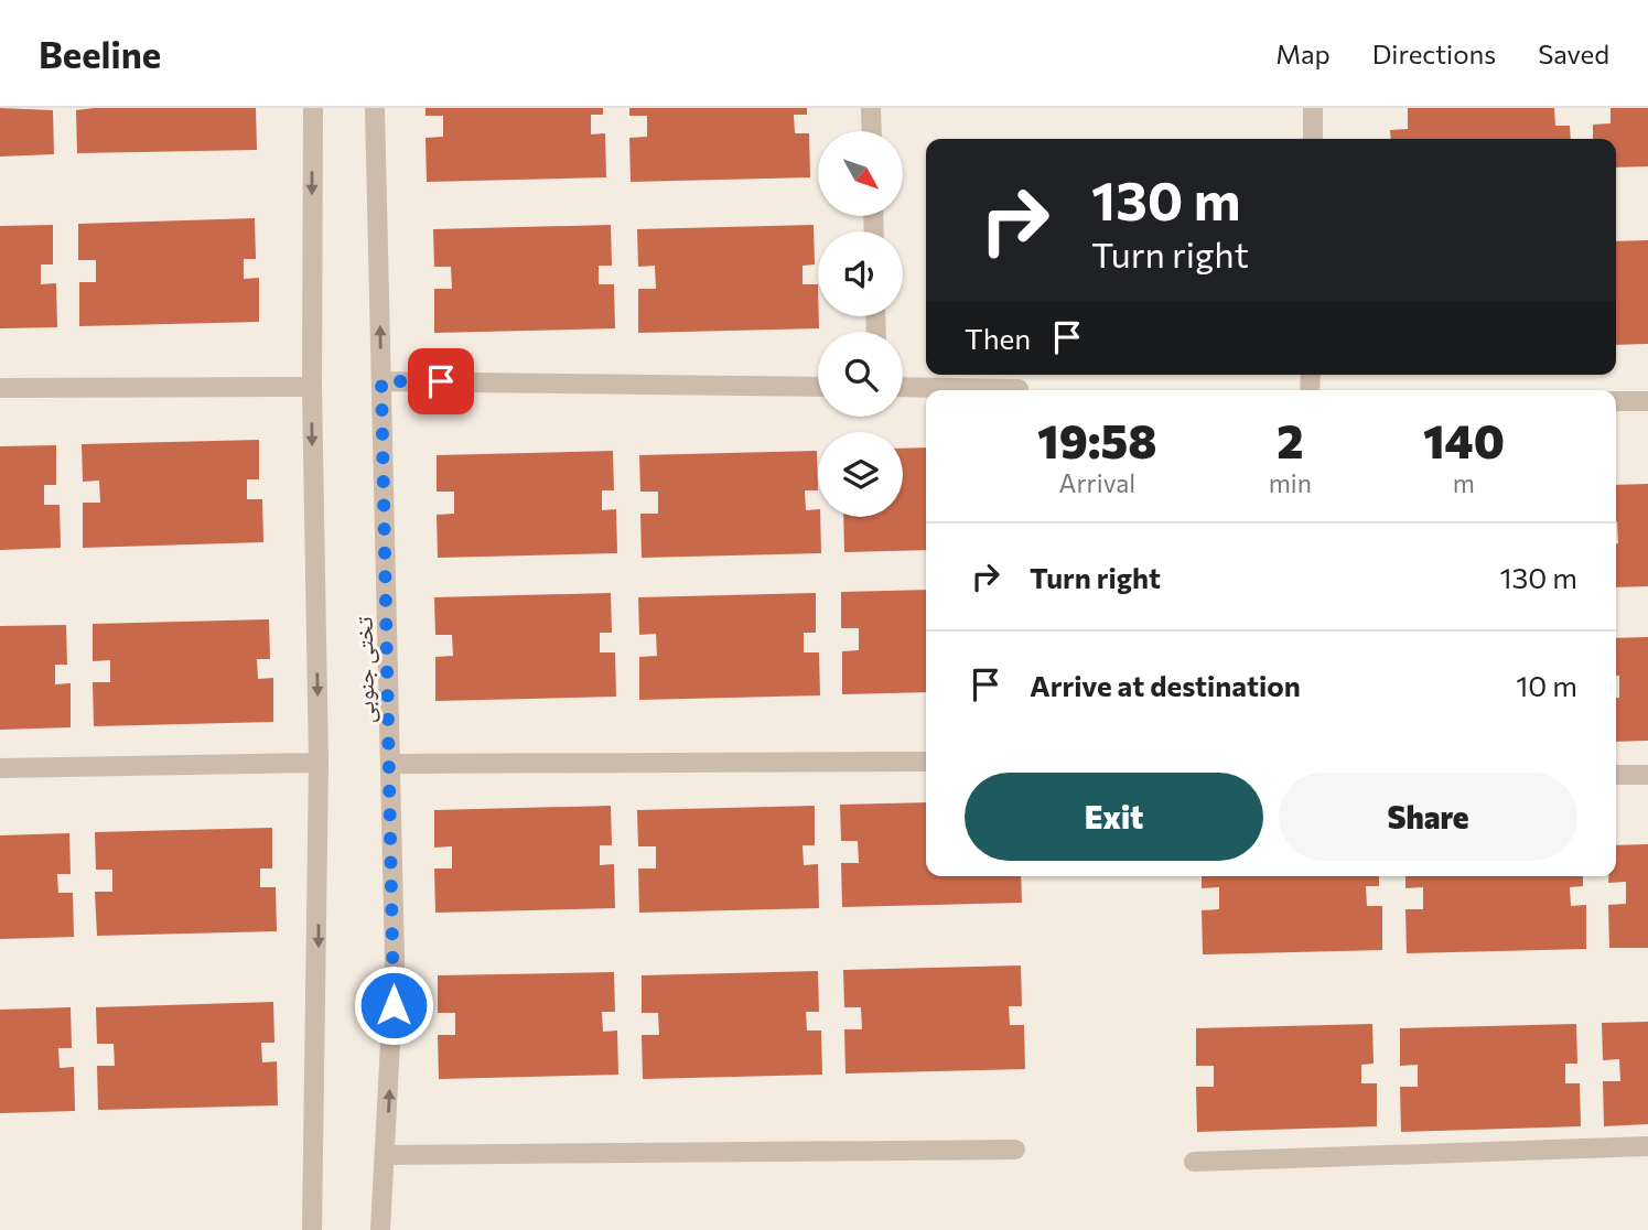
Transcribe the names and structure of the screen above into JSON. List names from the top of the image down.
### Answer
{
  "streets": {
    "street": ["تختی جنوبی"]
  },
  "north": "bottom right",
  "page": {
    "header": "Beeline",
    "nav": ["Map", "Directions", "Saved"],
    "turn": ["130 m", "Turn right"],
    "then": "Then",
    "eta": [
      "19:58",
      "Arrival",
      "2",
      "min",
      "140",
      "m"
    ],
    "list": [
      {
        "name": "Turn right",
        "value": "130 m"
      },
      {
        "name": "Arrive at destination",
        "value": "10 m"
      }
    ],
    "buttons": ["Exit", "Share"]
  }
}
